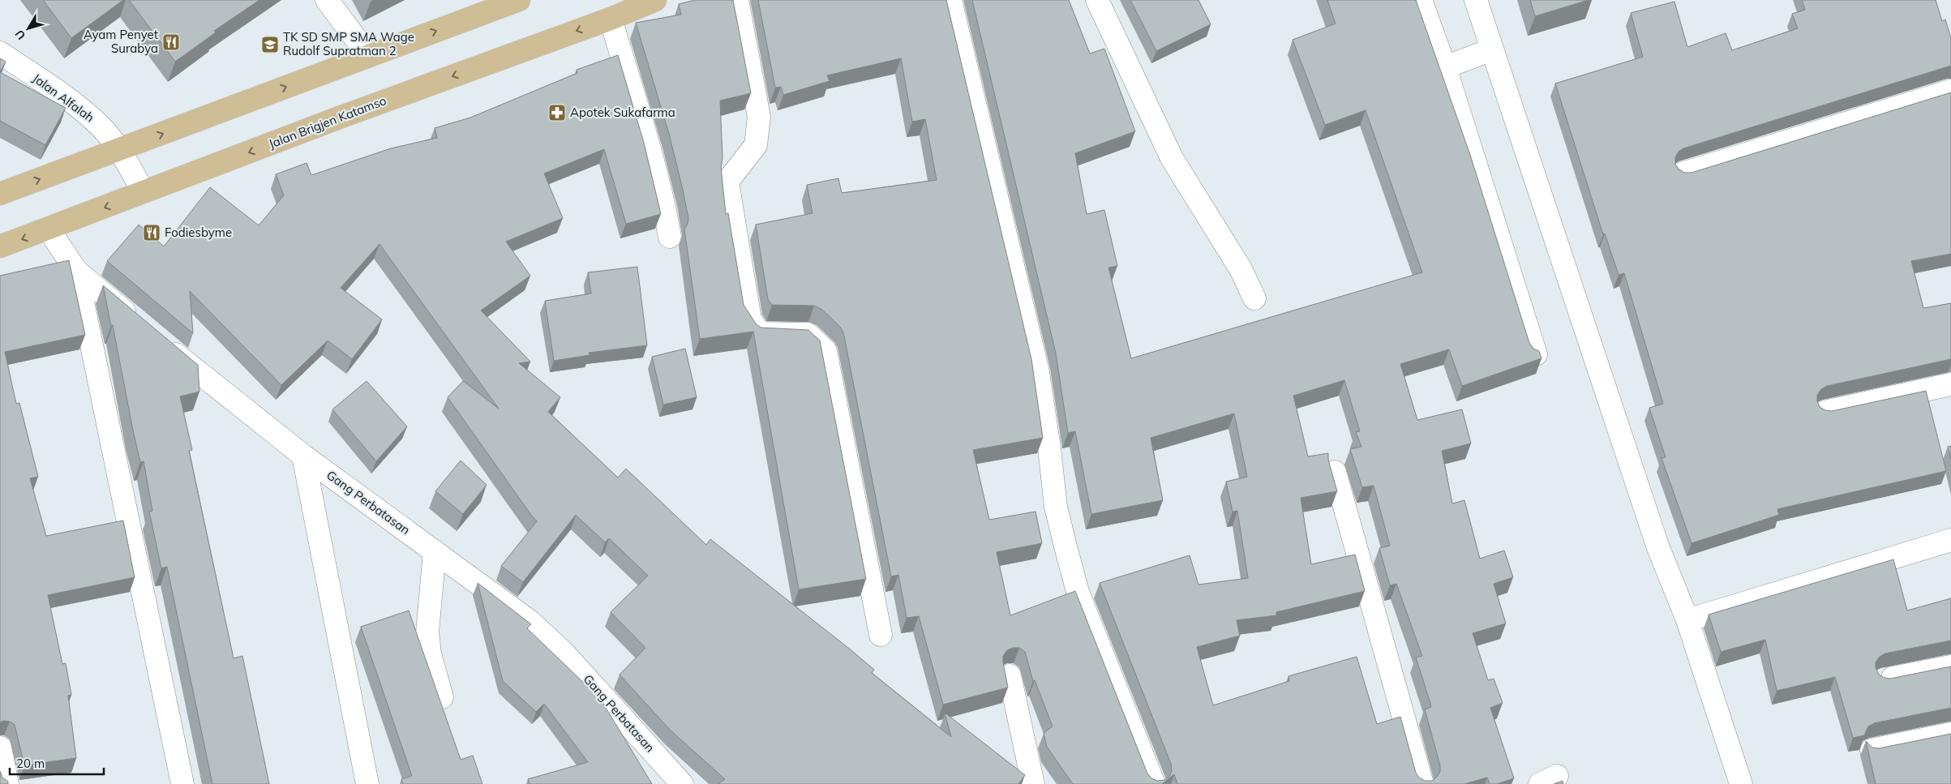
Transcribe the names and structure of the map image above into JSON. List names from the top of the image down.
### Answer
{
  "streets": {
    "main road": ["Jalan Brigjen Katamso"],
    "street": ["Jalan Alfalah", "Gang Perbatasan"]
  },
  "crossings": [
    ["Jalan Alfalah", "Jalan Brigjen Katamso"]
  ],
  "places": {
    "restaurant": ["Ayam Penyet Surabya", "Fodiesbyme"],
    "school or university": ["TK SD SMP SMA Wage Rudolf Supratman 2"],
    "pharmacy": ["Apotek Sukafarma"]
  },
  "scale_bar": "20 m",
  "north": "bottom left"
}
